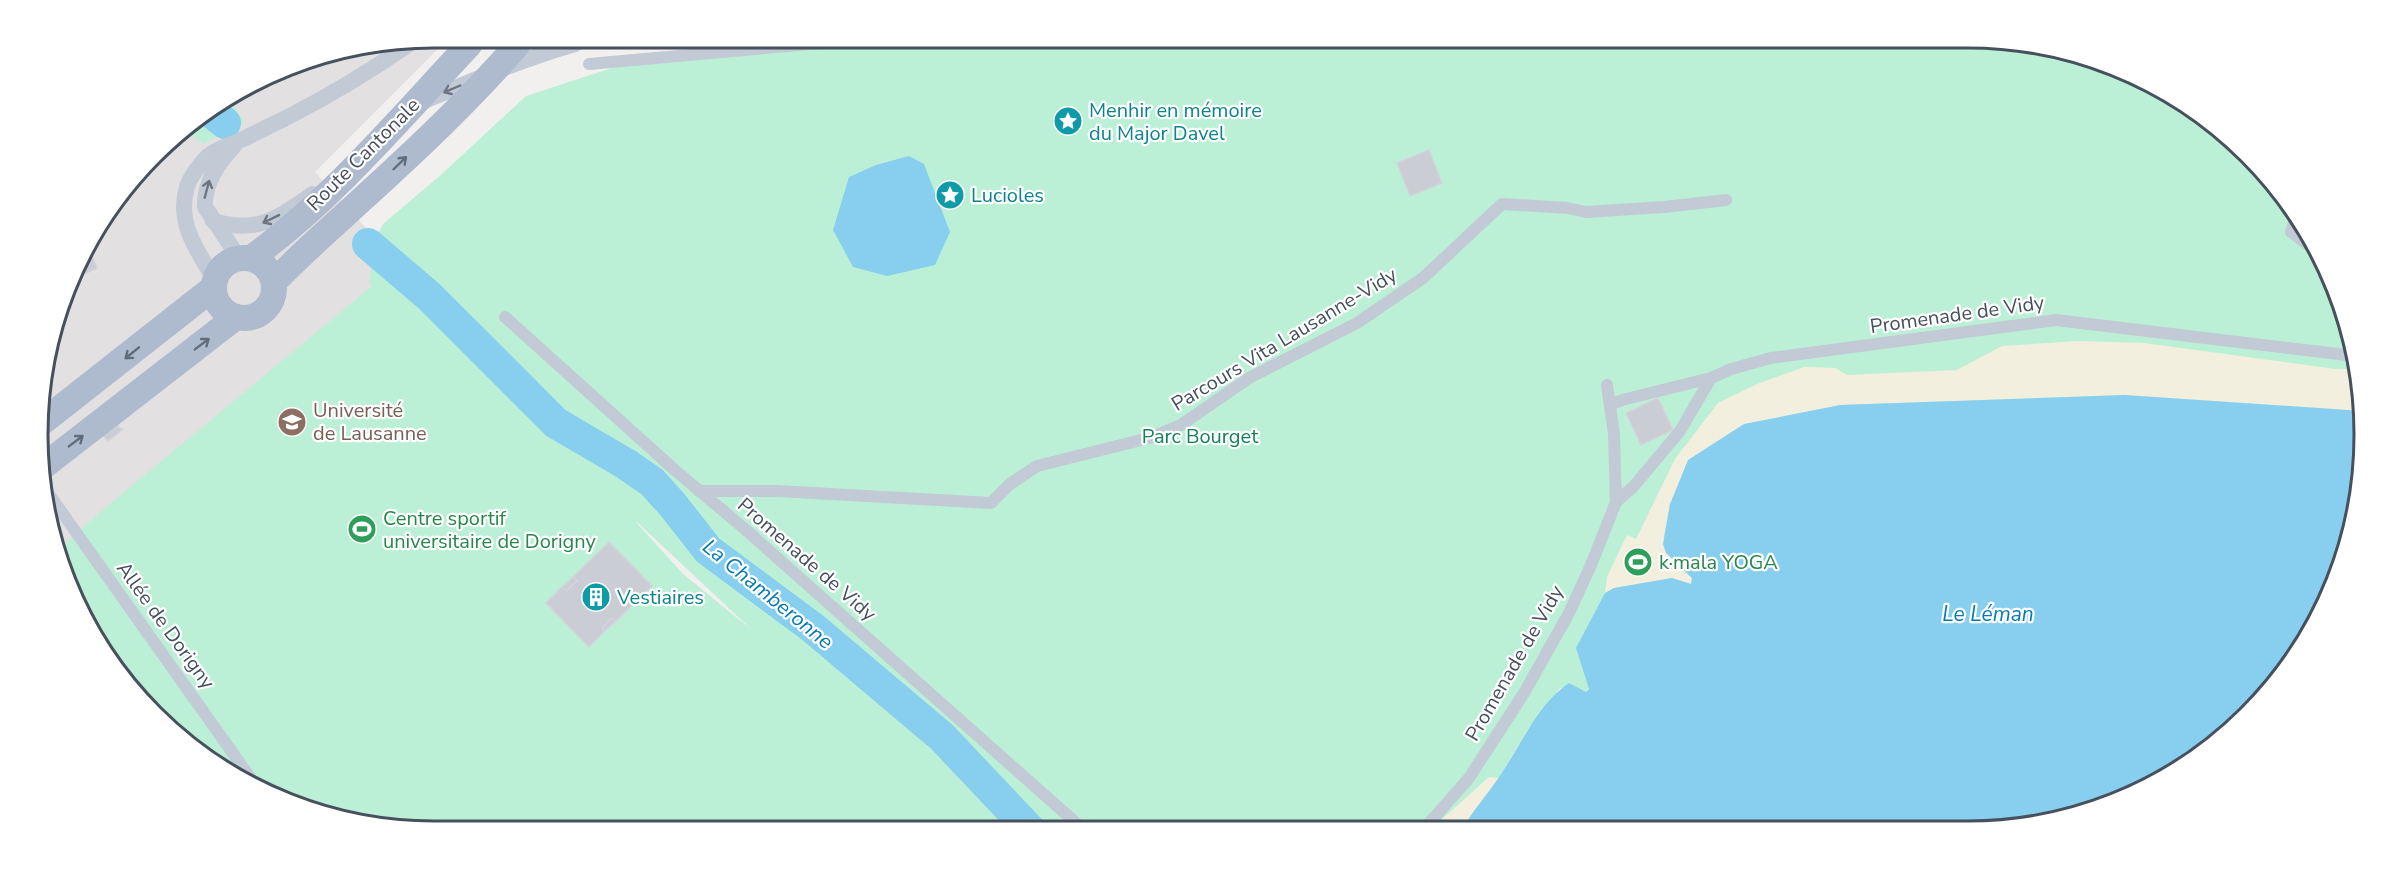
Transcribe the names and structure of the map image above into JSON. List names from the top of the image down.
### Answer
{
  "streets": {
    "main road": ["Route Cantonale"],
    "street": ["Promenade de Vidy", "Parcours Vita Lausanne-Vidy", "Allée de Dorigny"]
  },
  "crossings": [
    ["Promenade de Vidy", "Parcours Vita Lausanne-Vidy"]
  ],
  "water": ["La Chamberonne", "Le Léman"],
  "parks": ["Parc Bourget"],
  "places": {
    "place": ["Menhir en mémoire du Major Davel", "Lucioles"],
    "school or university": ["Université de Lausanne"],
    "sports": ["Centre sportif universitaire de Dorigny", "k·mala YOGA"],
    "building": ["Vestiaires"]
  }
}
